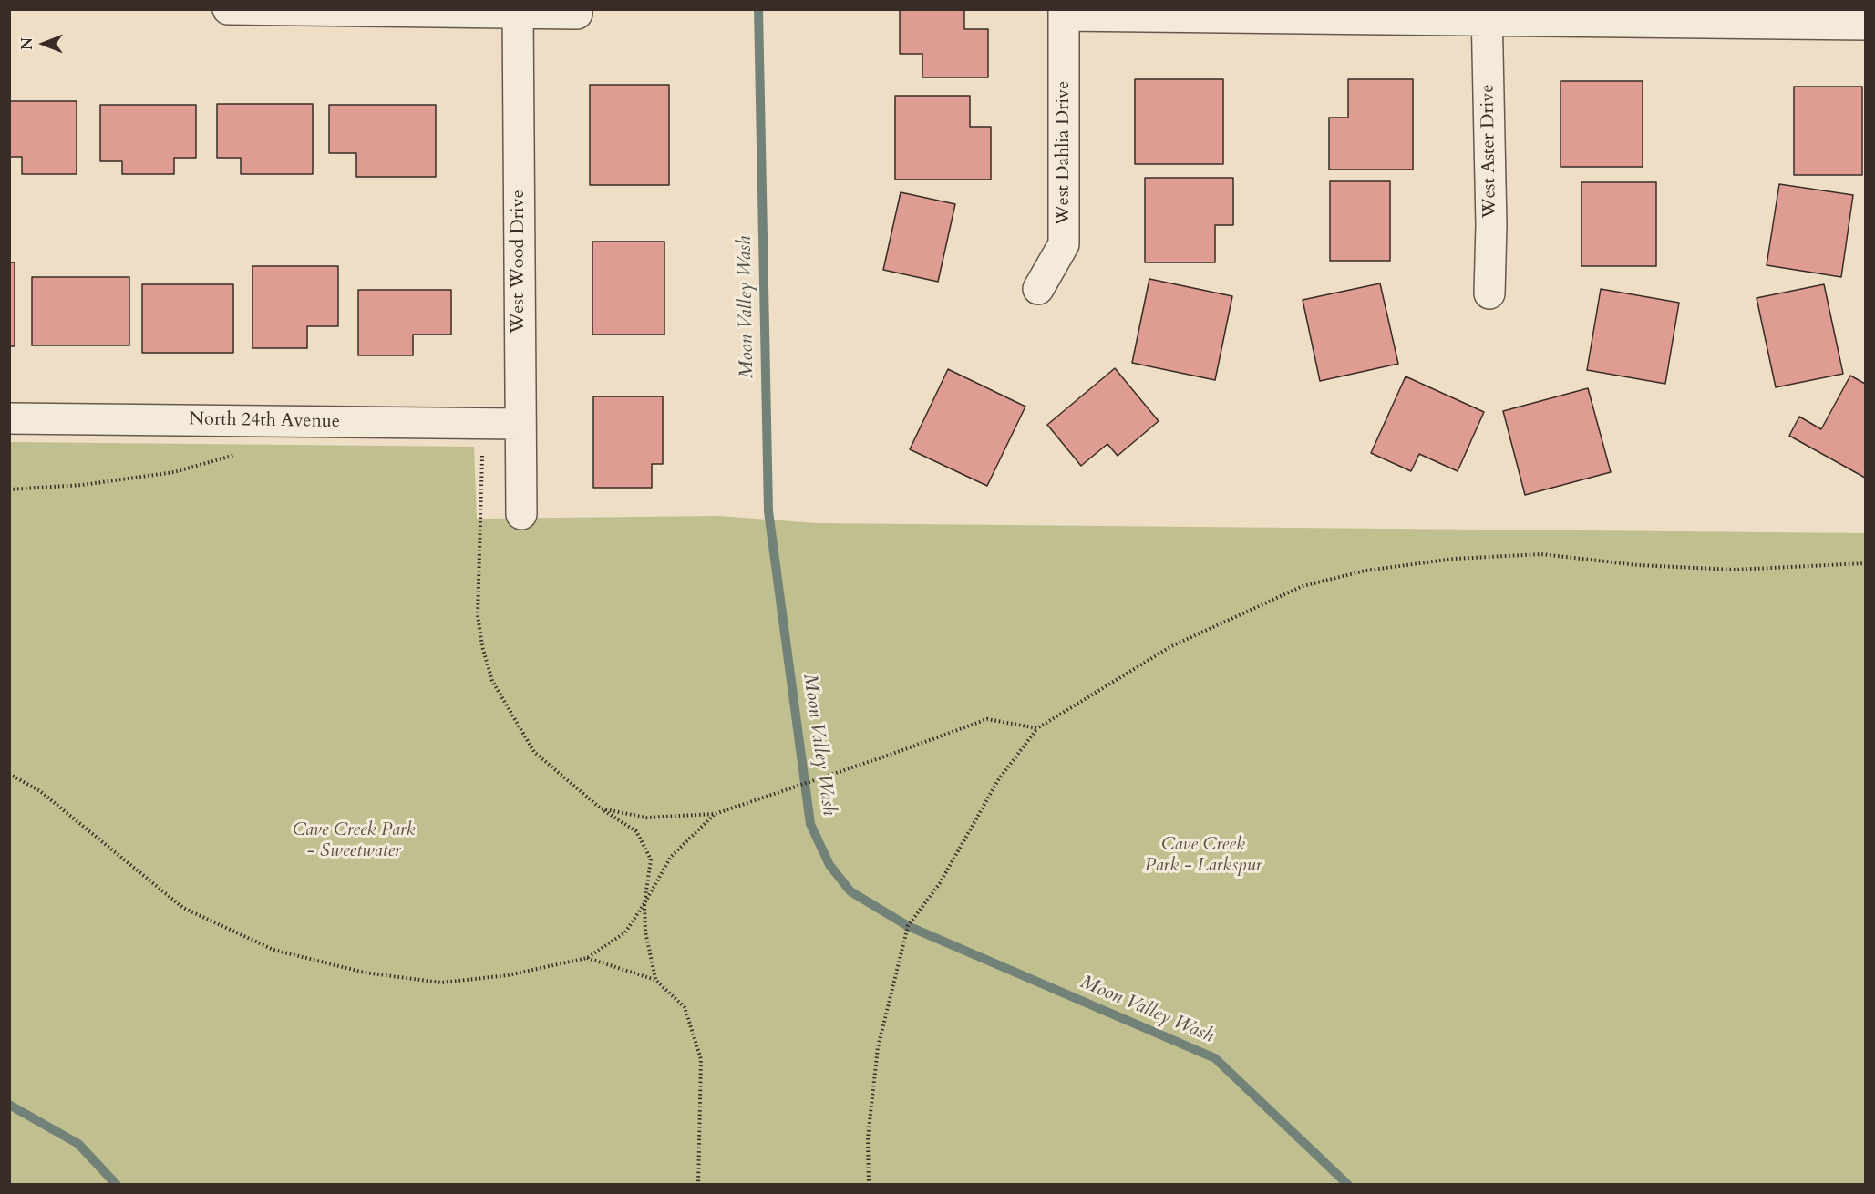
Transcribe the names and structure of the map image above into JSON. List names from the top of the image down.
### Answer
{
  "streets": {
    "street": [
      "West Aster Drive",
      "West Dahlia Drive",
      "West Wood Drive",
      "North 24th Avenue"
    ]
  },
  "crossings": [
    ["West Wood Drive", "North 24th Avenue"]
  ],
  "water": ["Moon Valley Wash"],
  "parks": ["Cave Creek Park - Sweetwater", "Cave Creek Park - Larkspur"],
  "north": "left"
}
